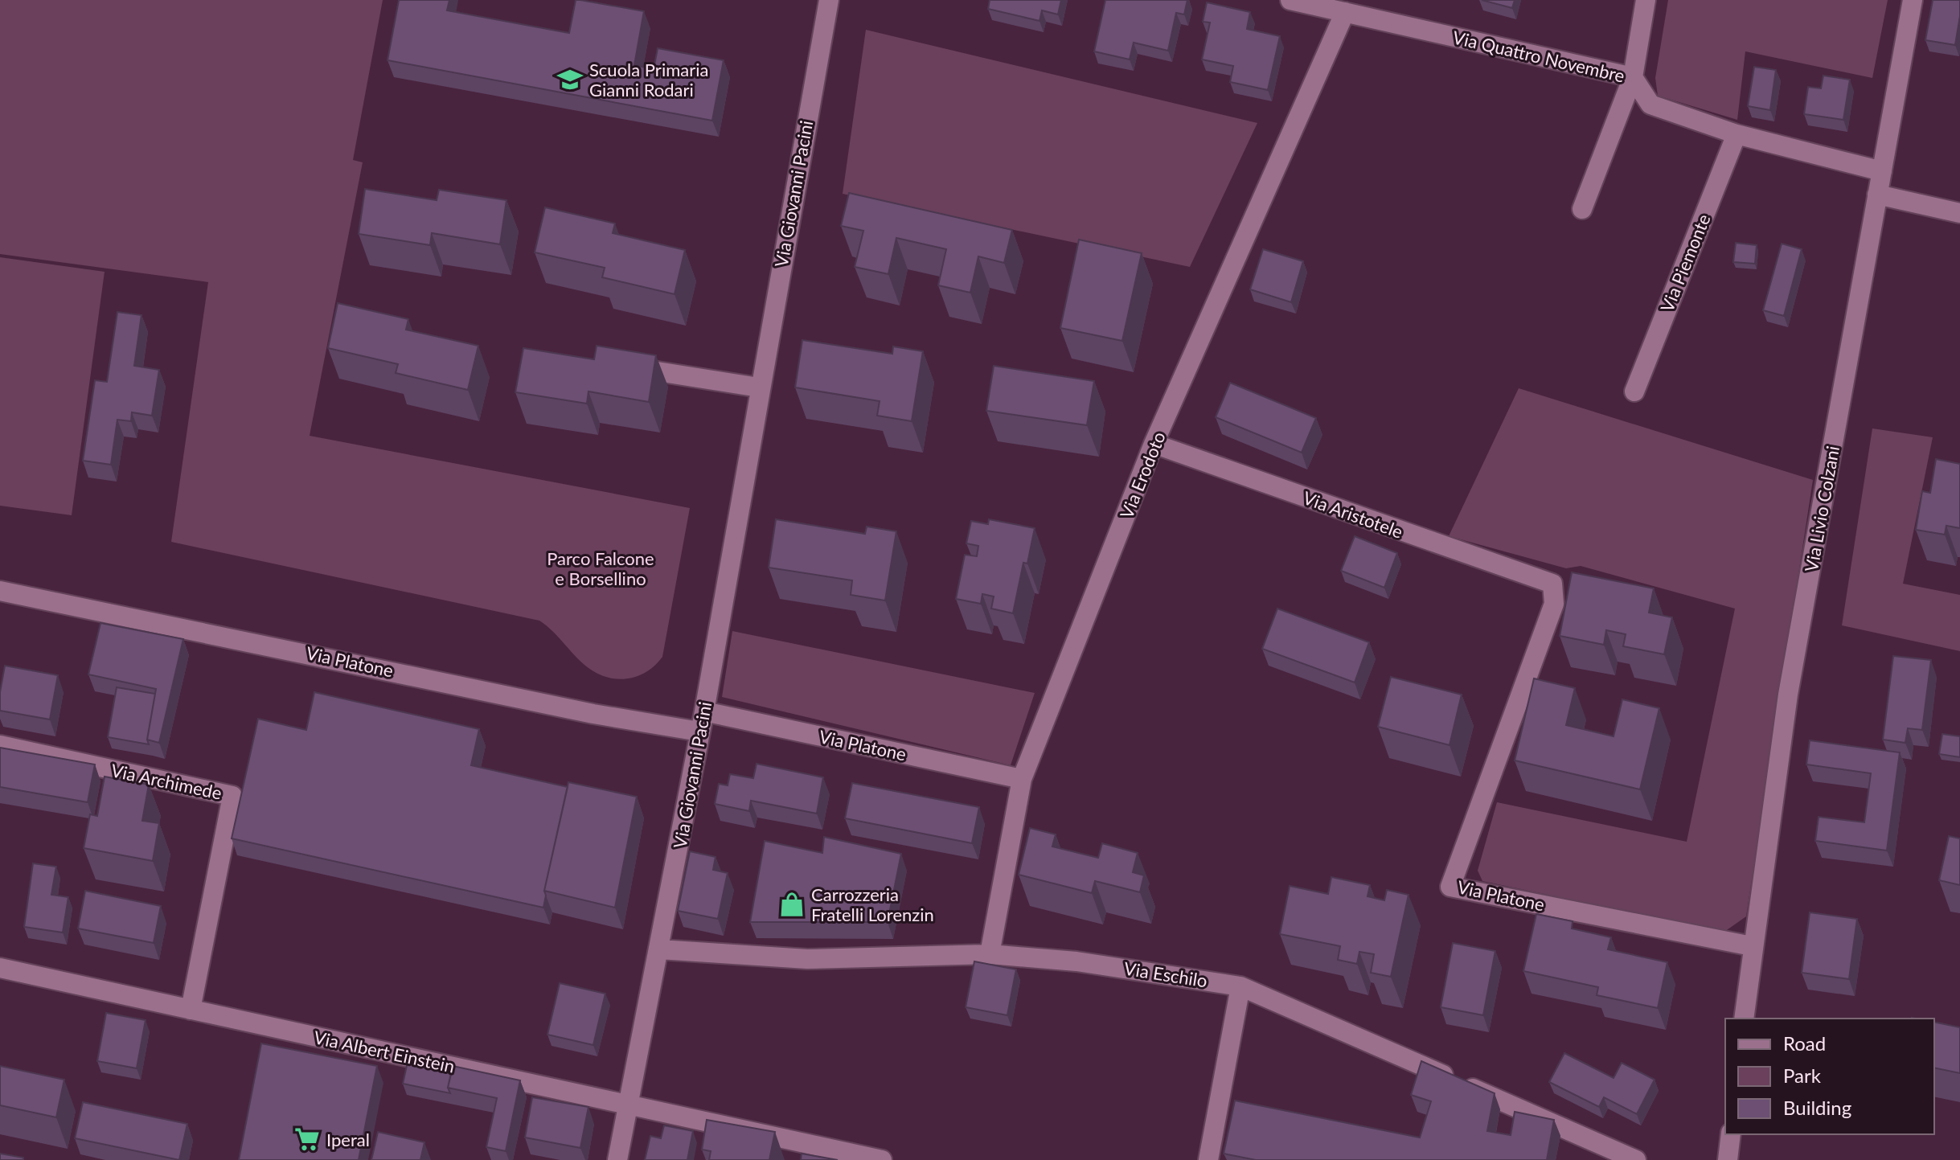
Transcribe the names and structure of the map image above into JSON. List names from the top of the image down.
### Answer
{
  "streets": {
    "street": [
      "Via Quattro Novembre",
      "Via Giovanni Pacini",
      "Via Piemonte",
      "Via Erodoto",
      "Via Livio Colzani",
      "Via Aristotele",
      "Via Platone",
      "Via Archimede",
      "Via Eschilo",
      "Via Albert Einstein"
    ]
  },
  "crossings": [
    ["Via Quattro Novembre", "Via Piemonte"],
    ["Via Quattro Novembre", "Via Erodoto"],
    ["Via Quattro Novembre", "Via Livio Colzani"],
    ["Via Giovanni Pacini", "Via Platone"],
    ["Via Giovanni Pacini", "Via Eschilo"],
    ["Via Giovanni Pacini", "Via Albert Einstein"],
    ["Via Erodoto", "Via Aristotele"],
    ["Via Erodoto", "Via Platone"],
    ["Via Erodoto", "Via Eschilo"],
    ["Via Livio Colzani", "Via Platone"],
    ["Via Aristotele", "Via Platone"],
    ["Via Archimede", "Via Albert Einstein"]
  ],
  "parks": ["Parco Falcone e Borsellino"],
  "places": {
    "school or university": ["Scuola Primaria Gianni Rodari"],
    "shop": ["Carrozzeria Fratelli Lorenzin"],
    "supermarket": ["Iperal"]
  },
  "legend": ["Road", "Park", "Building"]
}
